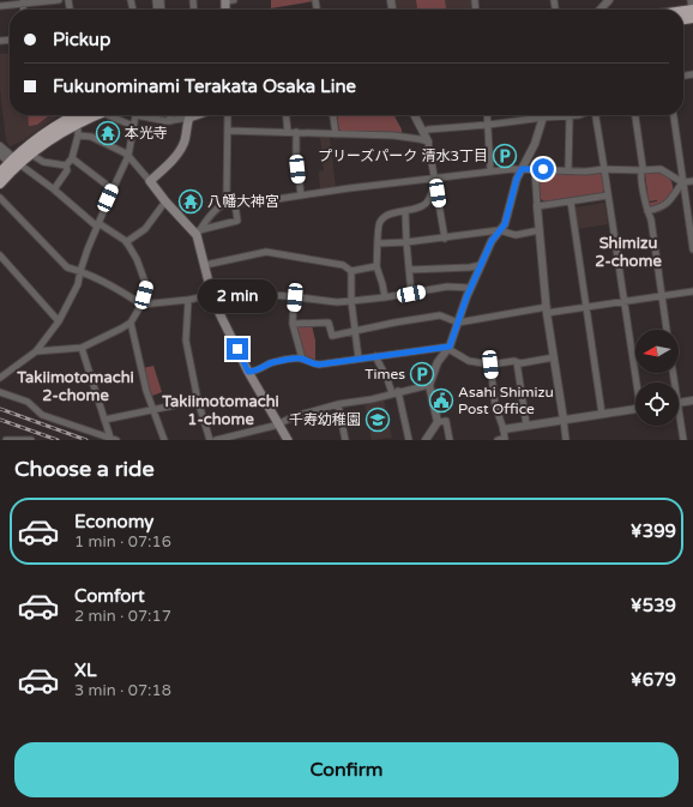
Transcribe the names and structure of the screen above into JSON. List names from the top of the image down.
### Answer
{
  "districts": ["Shimizu 2-chome", "Takiimotomachi 2-chome", "Takiimotomachi 1-chome"],
  "places": {
    "temple": ["本光寺", "八幡大神宮"],
    "parking": ["プリーズパーク 清水3丁目", "Times"],
    "public building": ["Asahi Shimizu Post Office"],
    "school or university": ["千寿幼稚園"]
  },
  "north": "left",
  "page": {
    "banner": ["Pickup", "Fukunominami Terakata Osaka Line"],
    "bubble": "2 min",
    "heading": "Choose a ride",
    "list": [
      {
        "name": "Economy",
        "note": "1 min · 07:16",
        "value": "¥399"
      },
      {
        "name": "Comfort",
        "note": "2 min · 07:17",
        "value": "¥539"
      },
      {
        "name": "XL",
        "note": "3 min · 07:18",
        "value": "¥679"
      }
    ],
    "buttons": "Confirm"
  }
}
